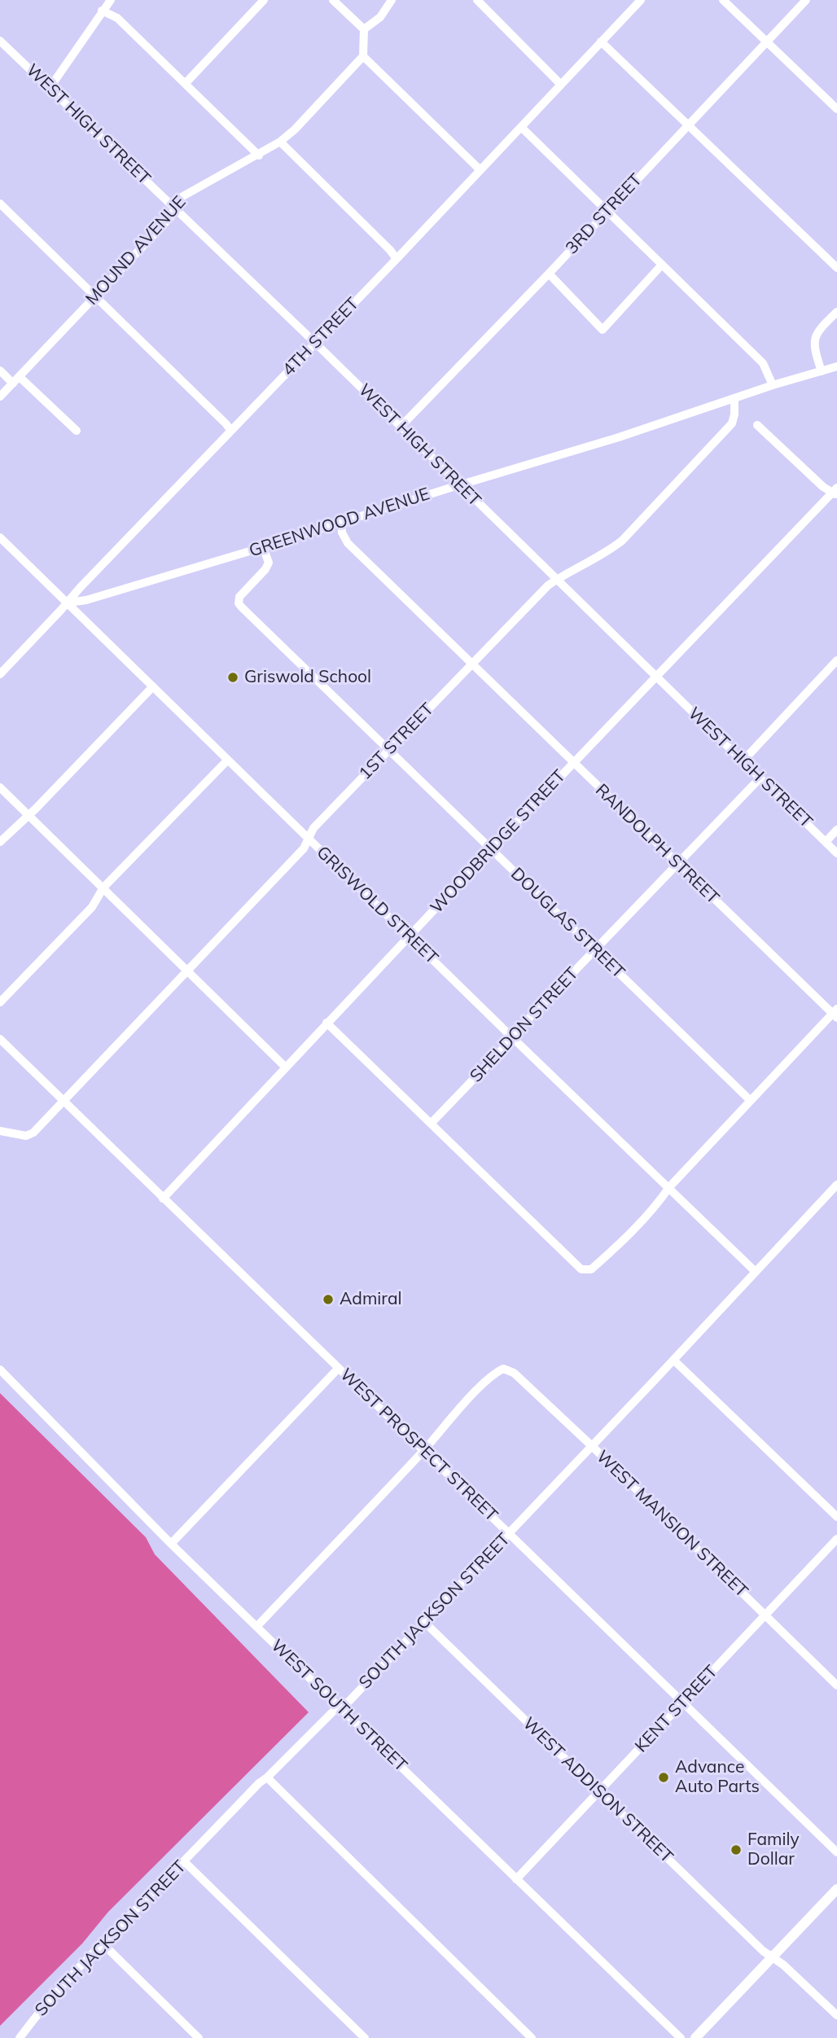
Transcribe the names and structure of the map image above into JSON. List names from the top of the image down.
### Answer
{
  "streets": {
    "street": [
      "WEST HIGH STREET",
      "3RD STREET",
      "MOUND AVENUE",
      "4TH STREET",
      "GREENWOOD AVENUE",
      "1ST STREET",
      "WOODBRIDGE STREET",
      "RANDOLPH STREET",
      "GRISWOLD STREET",
      "DOUGLAS STREET",
      "SHELDON STREET",
      "WEST PROSPECT STREET",
      "WEST MANSION STREET",
      "SOUTH JACKSON STREET",
      "WEST SOUTH STREET",
      "KENT STREET",
      "WEST ADDISON STREET"
    ]
  },
  "crossings": [
    ["WEST HIGH STREET", "3RD STREET"],
    ["WEST HIGH STREET", "MOUND AVENUE"],
    ["WEST HIGH STREET", "4TH STREET"],
    ["WEST HIGH STREET", "GREENWOOD AVENUE"],
    ["WEST HIGH STREET", "1ST STREET"],
    ["WEST HIGH STREET", "WOODBRIDGE STREET"],
    ["WEST HIGH STREET", "SHELDON STREET"],
    ["4TH STREET", "GREENWOOD AVENUE"],
    ["4TH STREET", "GRISWOLD STREET"],
    ["GREENWOOD AVENUE", "1ST STREET"],
    ["GREENWOOD AVENUE", "RANDOLPH STREET"],
    ["GREENWOOD AVENUE", "GRISWOLD STREET"],
    ["GREENWOOD AVENUE", "DOUGLAS STREET"],
    ["1ST STREET", "RANDOLPH STREET"],
    ["1ST STREET", "GRISWOLD STREET"],
    ["1ST STREET", "DOUGLAS STREET"],
    ["1ST STREET", "WEST PROSPECT STREET"],
    ["WOODBRIDGE STREET", "RANDOLPH STREET"],
    ["WOODBRIDGE STREET", "GRISWOLD STREET"],
    ["WOODBRIDGE STREET", "DOUGLAS STREET"],
    ["WOODBRIDGE STREET", "WEST PROSPECT STREET"],
    ["RANDOLPH STREET", "SHELDON STREET"],
    ["GRISWOLD STREET", "SHELDON STREET"],
    ["GRISWOLD STREET", "SOUTH JACKSON STREET"],
    ["DOUGLAS STREET", "SHELDON STREET"],
    ["WEST PROSPECT STREET", "WEST MANSION STREET"],
    ["WEST PROSPECT STREET", "SOUTH JACKSON STREET"],
    ["WEST PROSPECT STREET", "KENT STREET"],
    ["WEST MANSION STREET", "SOUTH JACKSON STREET"],
    ["WEST MANSION STREET", "KENT STREET"],
    ["SOUTH JACKSON STREET", "WEST SOUTH STREET"],
    ["SOUTH JACKSON STREET", "WEST ADDISON STREET"],
    ["WEST SOUTH STREET", "KENT STREET"],
    ["KENT STREET", "WEST ADDISON STREET"]
  ],
  "places": [
    "Griswold School",
    "Admiral",
    "Advance Auto Parts",
    "Family Dollar"
  ]
}
